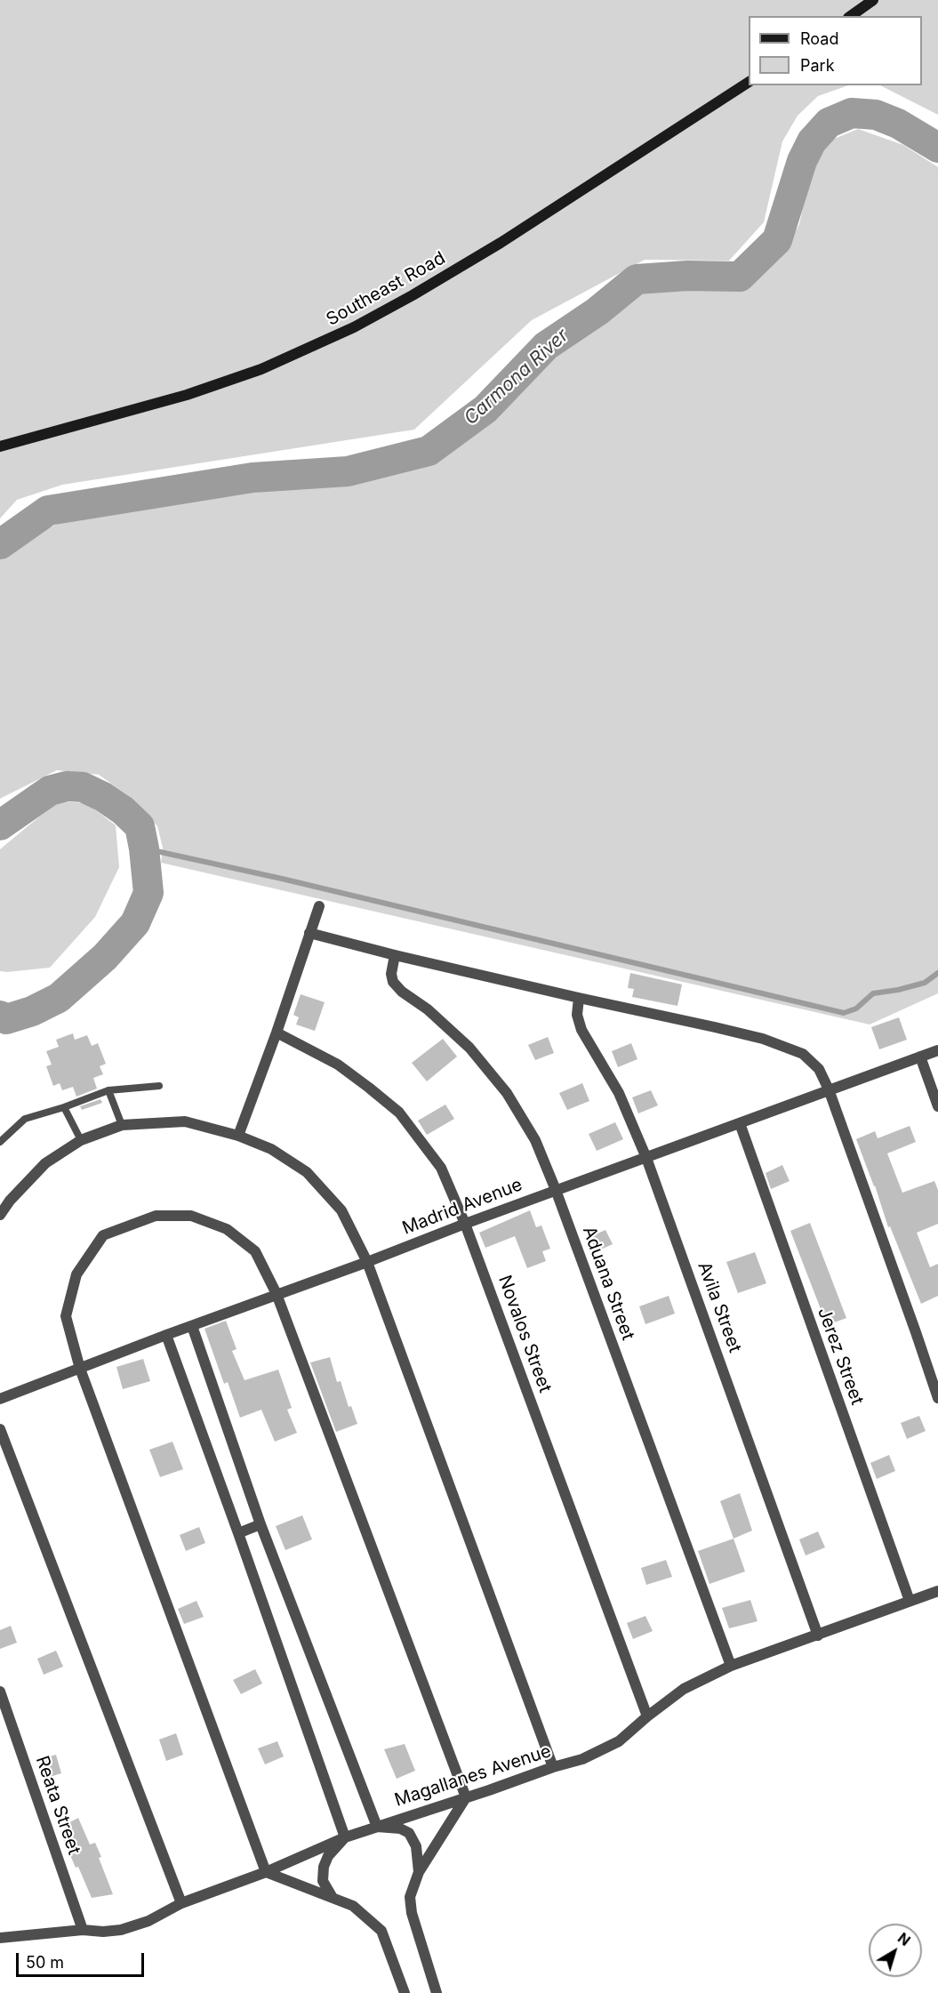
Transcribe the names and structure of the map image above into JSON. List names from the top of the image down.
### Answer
{
  "streets": {
    "street": [
      "Southeast Road",
      "Madrid Avenue",
      "Aduana Street",
      "Avila Street",
      "Novalos Street",
      "Jerez Street",
      "Magallanes Avenue",
      "Reata Street"
    ]
  },
  "crossings": [
    ["Madrid Avenue", "Aduana Street"],
    ["Madrid Avenue", "Avila Street"],
    ["Madrid Avenue", "Novalos Street"],
    ["Madrid Avenue", "Jerez Street"],
    ["Aduana Street", "Magallanes Avenue"],
    ["Avila Street", "Magallanes Avenue"],
    ["Novalos Street", "Magallanes Avenue"],
    ["Jerez Street", "Magallanes Avenue"],
    ["Magallanes Avenue", "Reata Street"]
  ],
  "water": ["Carmona River"],
  "legend": ["Road", "Park"],
  "scale_bar": "50 m",
  "north": "top right"
}
